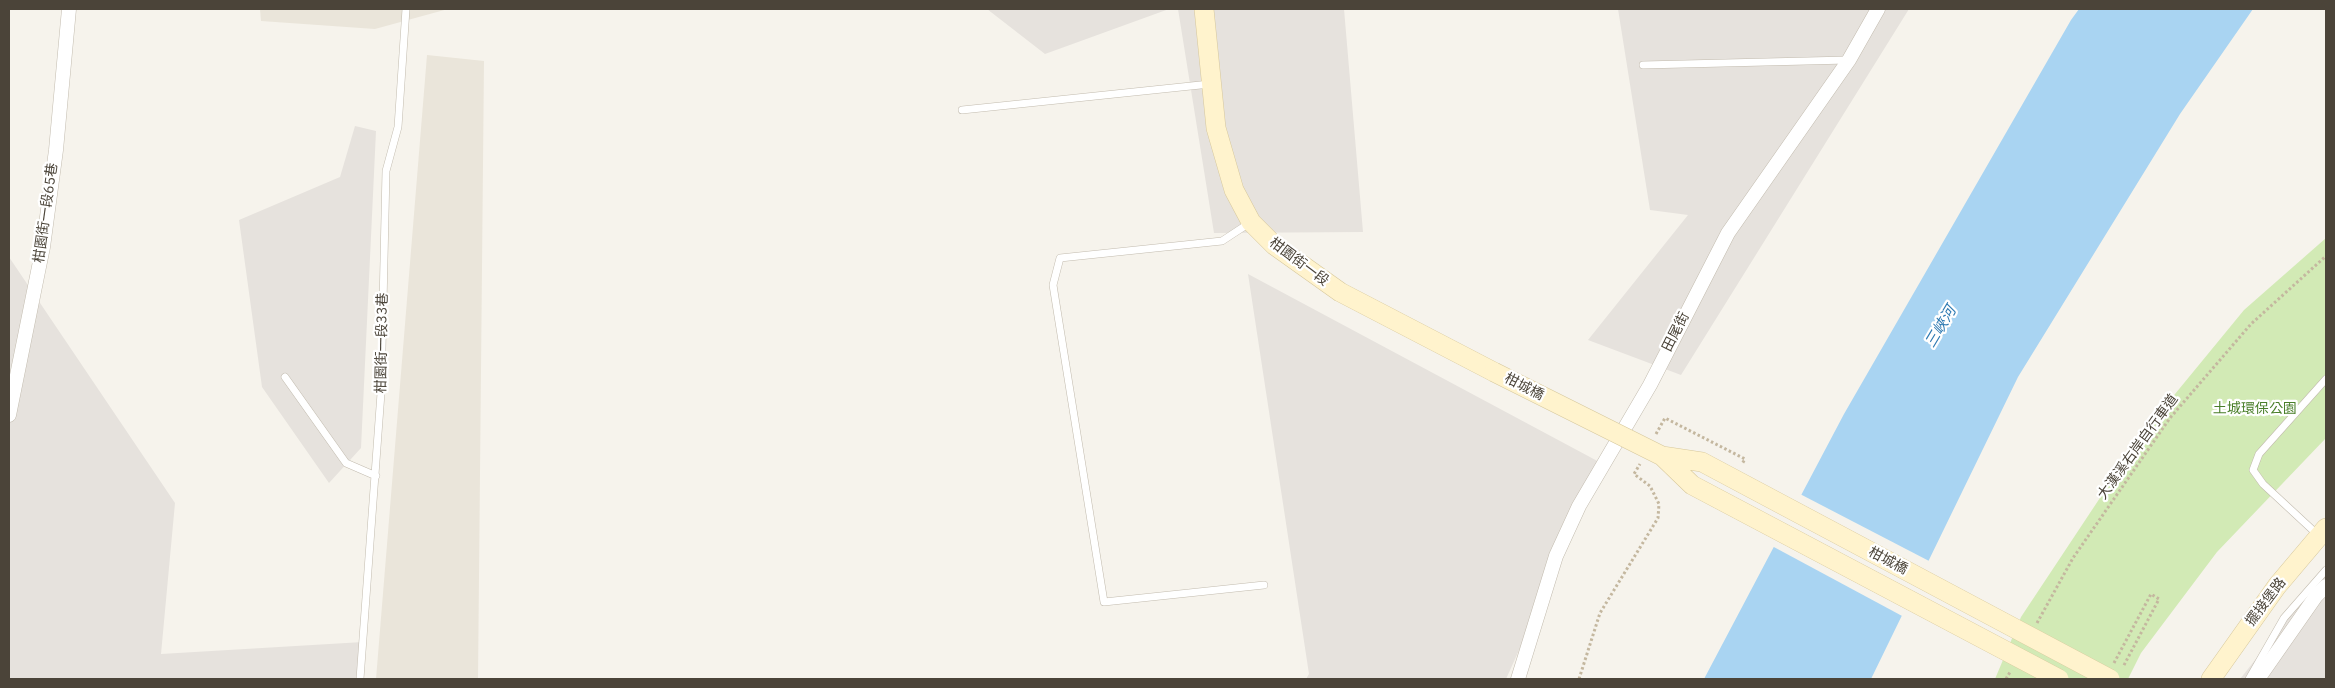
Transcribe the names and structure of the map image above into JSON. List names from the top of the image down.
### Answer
{
  "streets": {
    "street": [
      "柑園街一段65巷",
      "柑園街一段",
      "田尾街",
      "柑城橋",
      "擺接堡路"
    ],
    "lane": ["柑園街一段33巷"],
    "path": ["大漢溪右岸自行車道"]
  },
  "crossings": [
    ["柑園街一段", "柑城橋"]
  ],
  "water": ["三峽河"],
  "parks": ["土城環保公園"]
}
